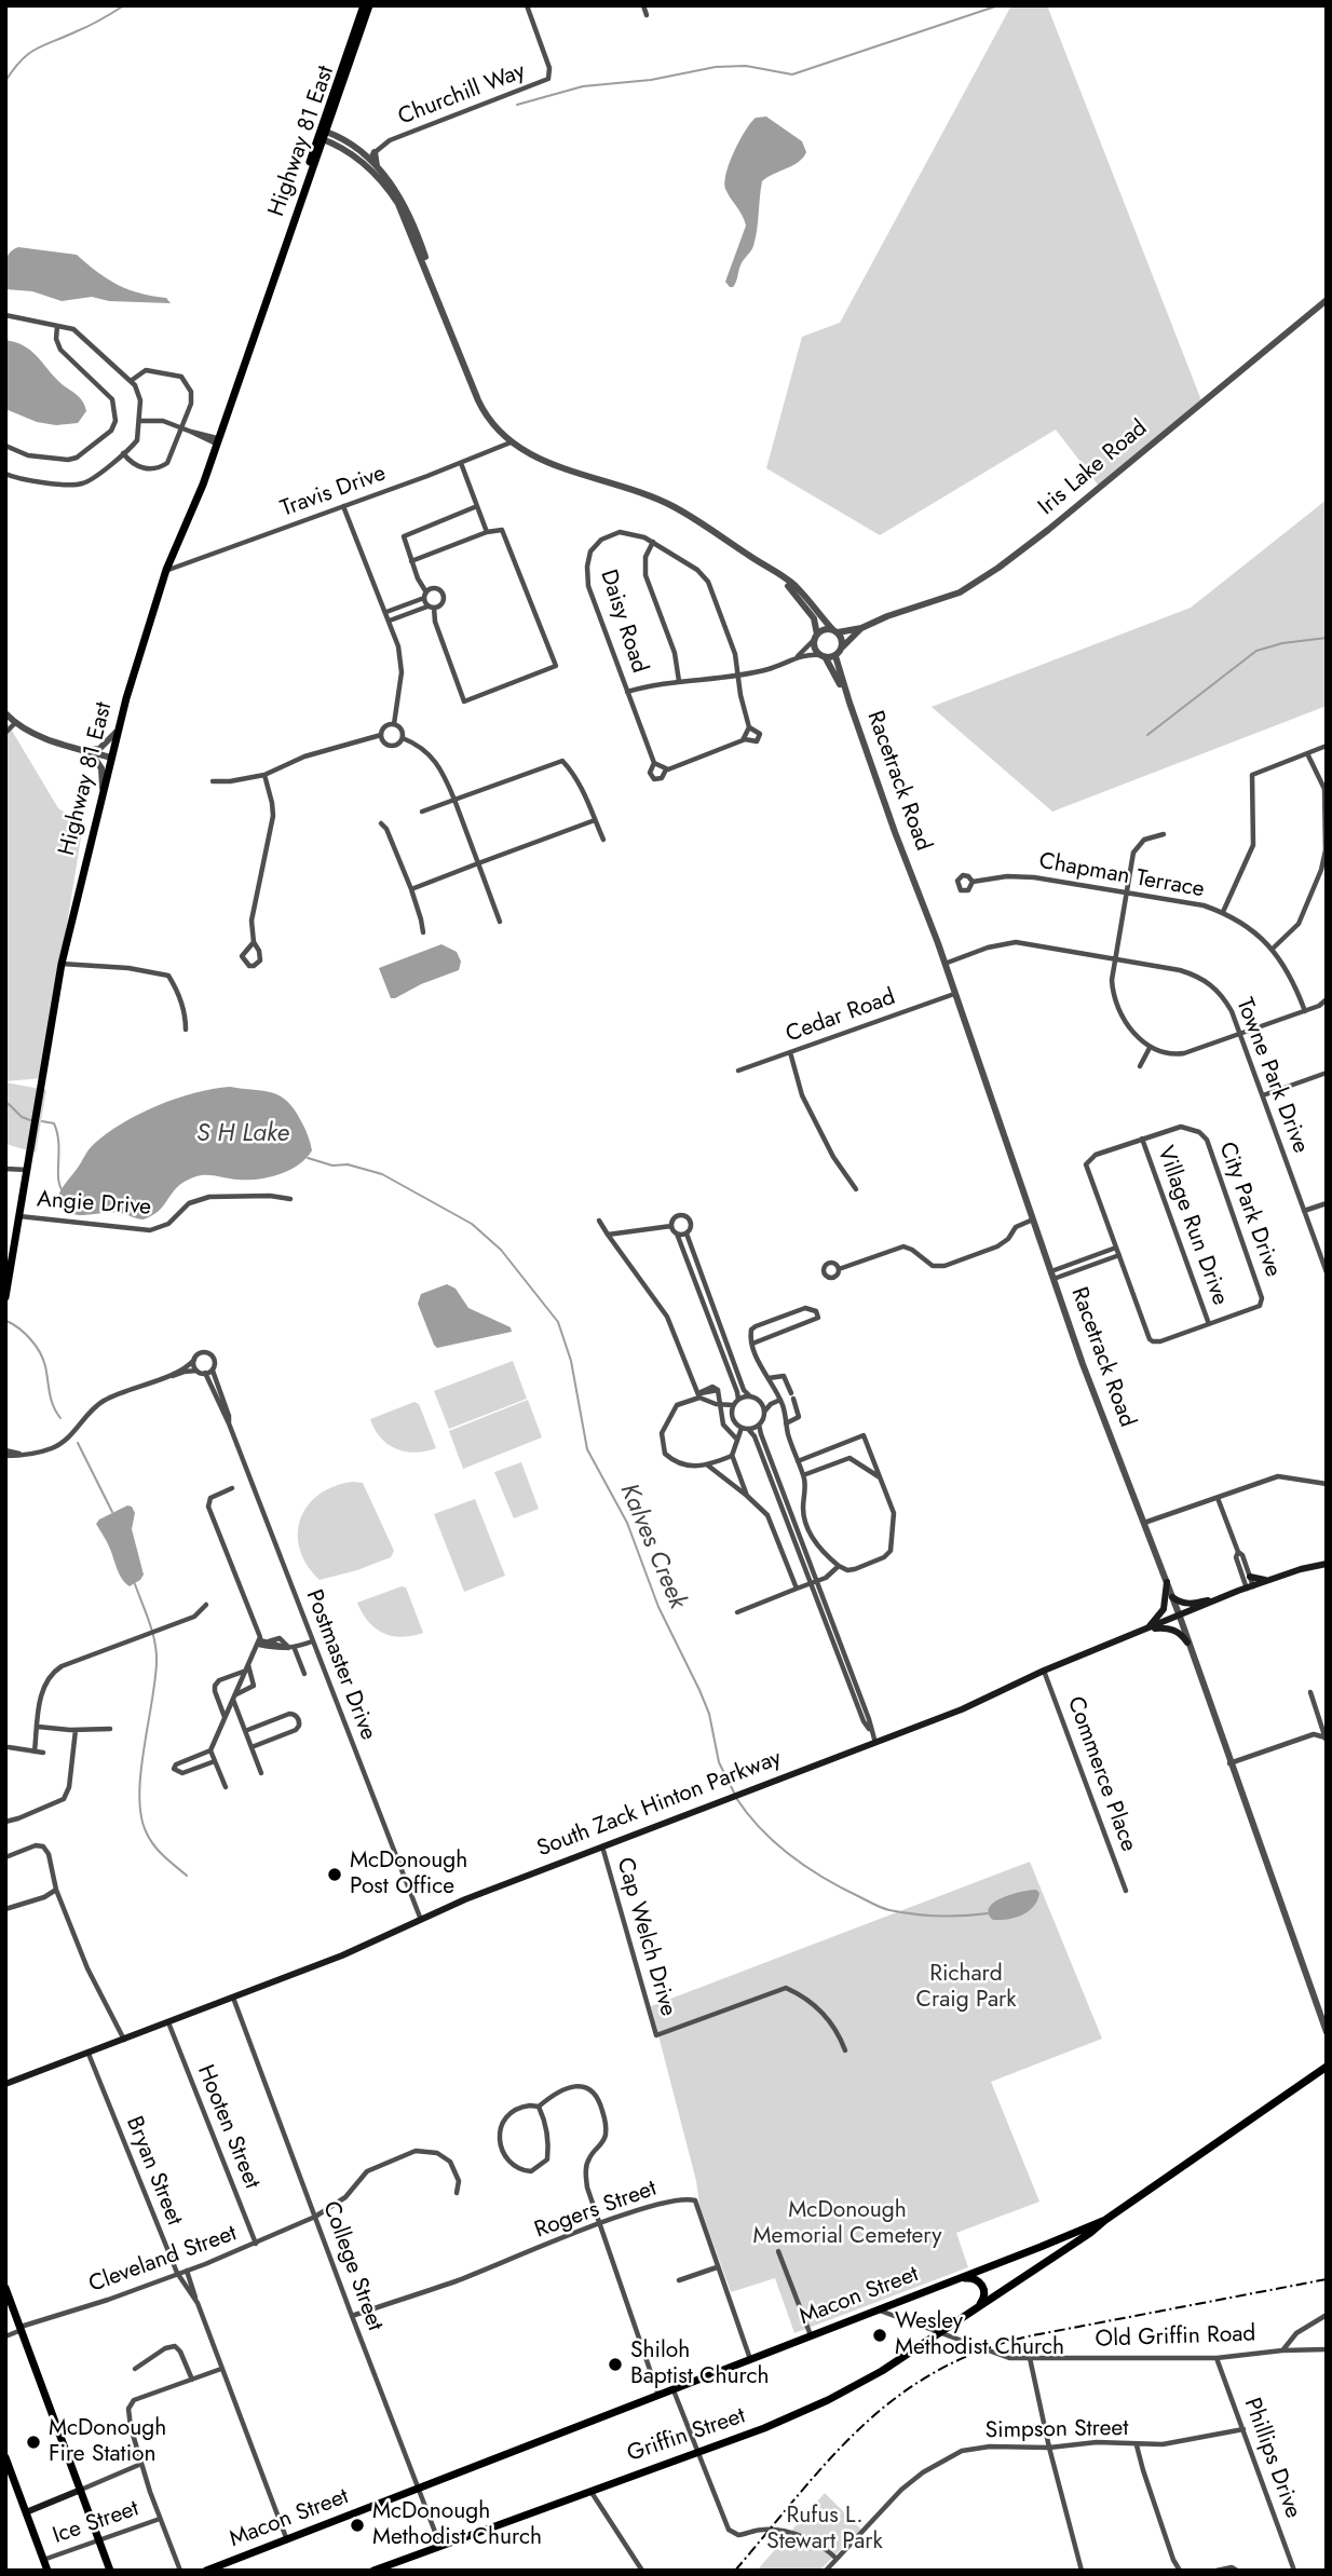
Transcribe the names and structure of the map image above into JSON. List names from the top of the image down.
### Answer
{
  "streets": {
    "main road": [
      "Highway 81 East",
      "South Zack Hinton Parkway",
      "Macon Street",
      "Griffin Street"
    ],
    "street": [
      "Churchill Way",
      "Iris Lake Road",
      "Travis Drive",
      "Daisy Road",
      "Racetrack Road",
      "Chapman Terrace",
      "Cedar Road",
      "Towne Park Drive",
      "Angie Drive",
      "City Park Drive",
      "Village Run Drive",
      "Postmaster Drive",
      "Commerce Place",
      "Cap Welch Drive",
      "Hooten Street",
      "Bryan Street",
      "Rogers Street",
      "Cleveland Street",
      "College Street",
      "Old Griffin Road",
      "Simpson Street",
      "Phillips Drive",
      "Ice Street"
    ]
  },
  "crossings": [
    ["Highway 81 East", "Travis Drive"],
    ["Highway 81 East", "Angie Drive"],
    ["Iris Lake Road", "Racetrack Road"],
    ["Racetrack Road", "Cedar Road"],
    ["Racetrack Road", "Towne Park Drive"],
    ["Racetrack Road", "South Zack Hinton Parkway"],
    ["City Park Drive", "Village Run Drive"],
    ["Postmaster Drive", "South Zack Hinton Parkway"],
    ["Commerce Place", "South Zack Hinton Parkway"],
    ["South Zack Hinton Parkway", "Cap Welch Drive"],
    ["South Zack Hinton Parkway", "Hooten Street"],
    ["South Zack Hinton Parkway", "Bryan Street"],
    ["South Zack Hinton Parkway", "College Street"],
    ["Hooten Street", "Cleveland Street"],
    ["Bryan Street", "Cleveland Street"],
    ["Bryan Street", "Macon Street"],
    ["Rogers Street", "College Street"],
    ["Rogers Street", "Macon Street"],
    ["Cleveland Street", "College Street"],
    ["College Street", "Macon Street"],
    ["College Street", "Griffin Street"],
    ["Macon Street", "Old Griffin Road"],
    ["Macon Street", "Griffin Street"],
    ["Old Griffin Road", "Griffin Street"],
    ["Old Griffin Road", "Phillips Drive"],
    ["Simpson Street", "Phillips Drive"]
  ],
  "water": ["S H Lake", "Kalves Creek"],
  "parks": ["Richard Craig Park", "McDonough Memorial Cemetery", "Rufus L. Stewart Park"],
  "places": [
    "McDonough Post Office",
    "Wesley Methodist Church",
    "Shiloh Baptist Church",
    "McDonough Fire Station",
    "McDonough Methodist Church"
  ]
}
